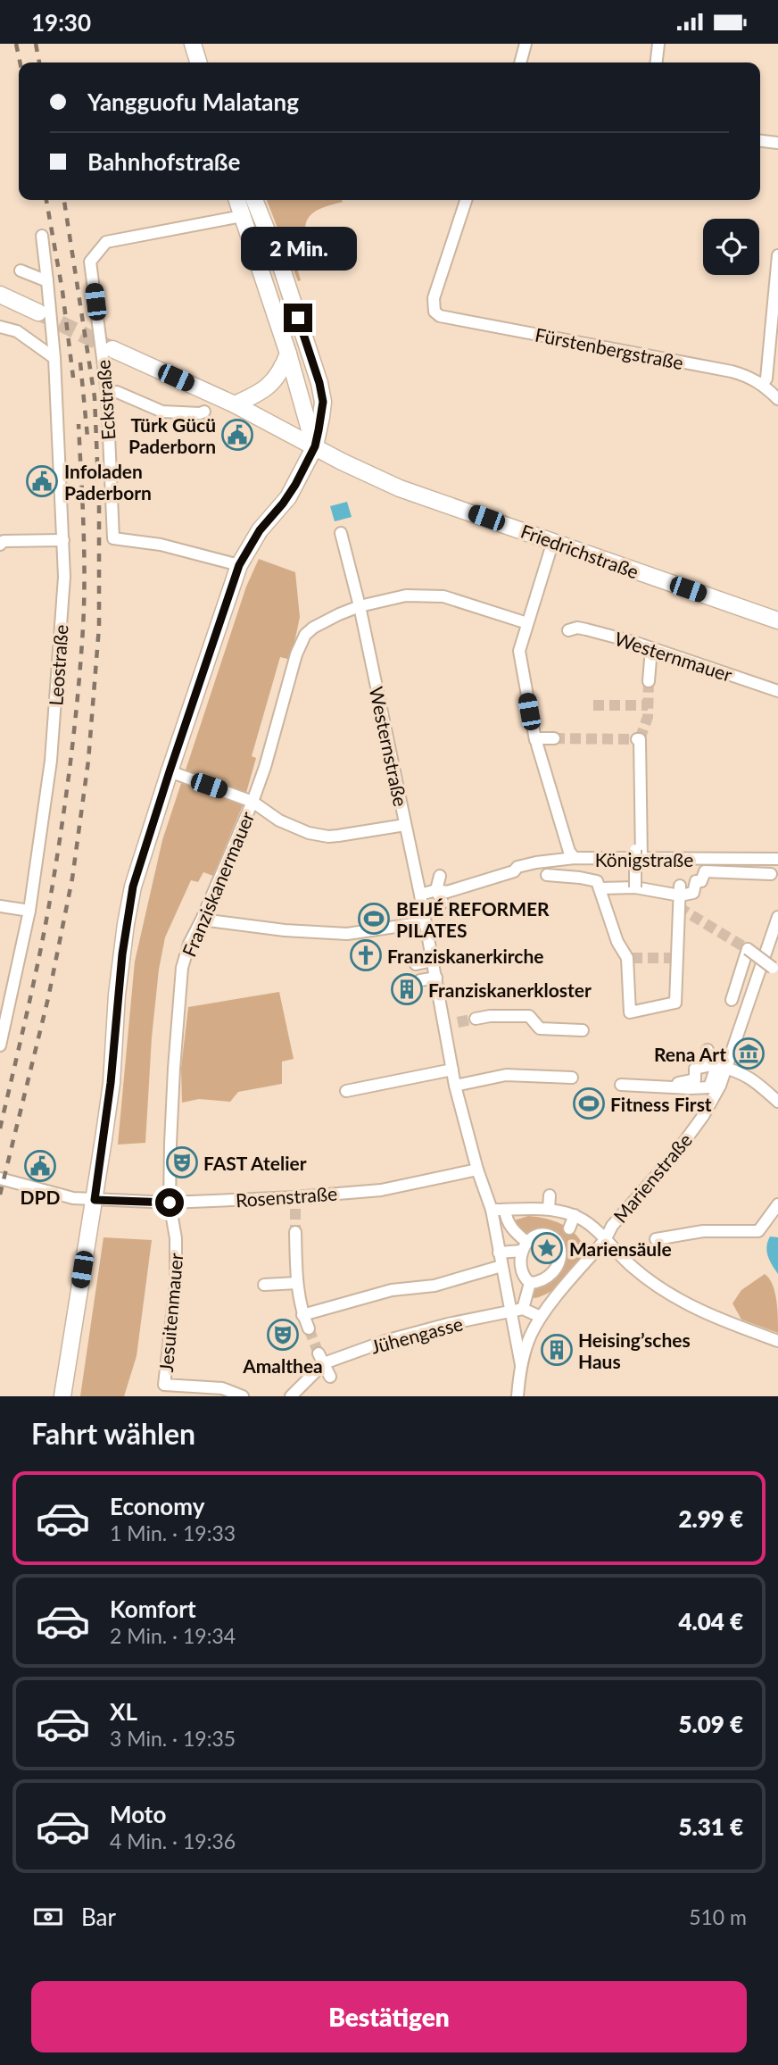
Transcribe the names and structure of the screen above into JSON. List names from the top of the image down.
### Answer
{
  "streets": {
    "main road": ["Friedrichstraße"],
    "street": [
      "Fürstenbergstraße",
      "Eckstraße",
      "Westernmauer",
      "Leostraße",
      "Westernstraße",
      "Königstraße",
      "Franziskanermauer",
      "Marienstraße",
      "Rosenstraße",
      "Jesuitenmauer",
      "Jühengasse"
    ]
  },
  "crossings": [
    ["Westernstraße", "Königstraße"],
    ["Westernstraße", "Franziskanermauer"],
    ["Westernstraße", "Rosenstraße"],
    ["Westernstraße", "Jühengasse"],
    ["Franziskanermauer", "Rosenstraße"],
    ["Franziskanermauer", "Jesuitenmauer"],
    ["Rosenstraße", "Jesuitenmauer"]
  ],
  "places": {
    "public building": ["Türk Gücü Paderborn", "Infoladen Paderborn", "DPD"],
    "sports": ["BEIJÉ REFORMER PILATES", "Fitness First"],
    "church": ["Franziskanerkirche"],
    "building": ["Franziskanerkloster", "Heising’sches Haus"],
    "museum": ["Rena Art"],
    "theatre": ["FAST Atelier", "Amalthea"],
    "place": ["Mariensäule"]
  },
  "page": {
    "status": "19:30",
    "banner": ["Yangguofu Malatang", "Bahnhofstraße"],
    "bubble": "2 Min.",
    "heading": "Fahrt wählen",
    "list": [
      {
        "name": "Economy",
        "note": "1 Min. · 19:33",
        "value": "2.99 €"
      },
      {
        "name": "Komfort",
        "note": "2 Min. · 19:34",
        "value": "4.04 €"
      },
      {
        "name": "XL",
        "note": "3 Min. · 19:35",
        "value": "5.09 €"
      },
      {
        "name": "Moto",
        "note": "4 Min. · 19:36",
        "value": "5.31 €"
      }
    ],
    "pay": ["Bar", "510 m"],
    "buttons": "Bestätigen"
  }
}
